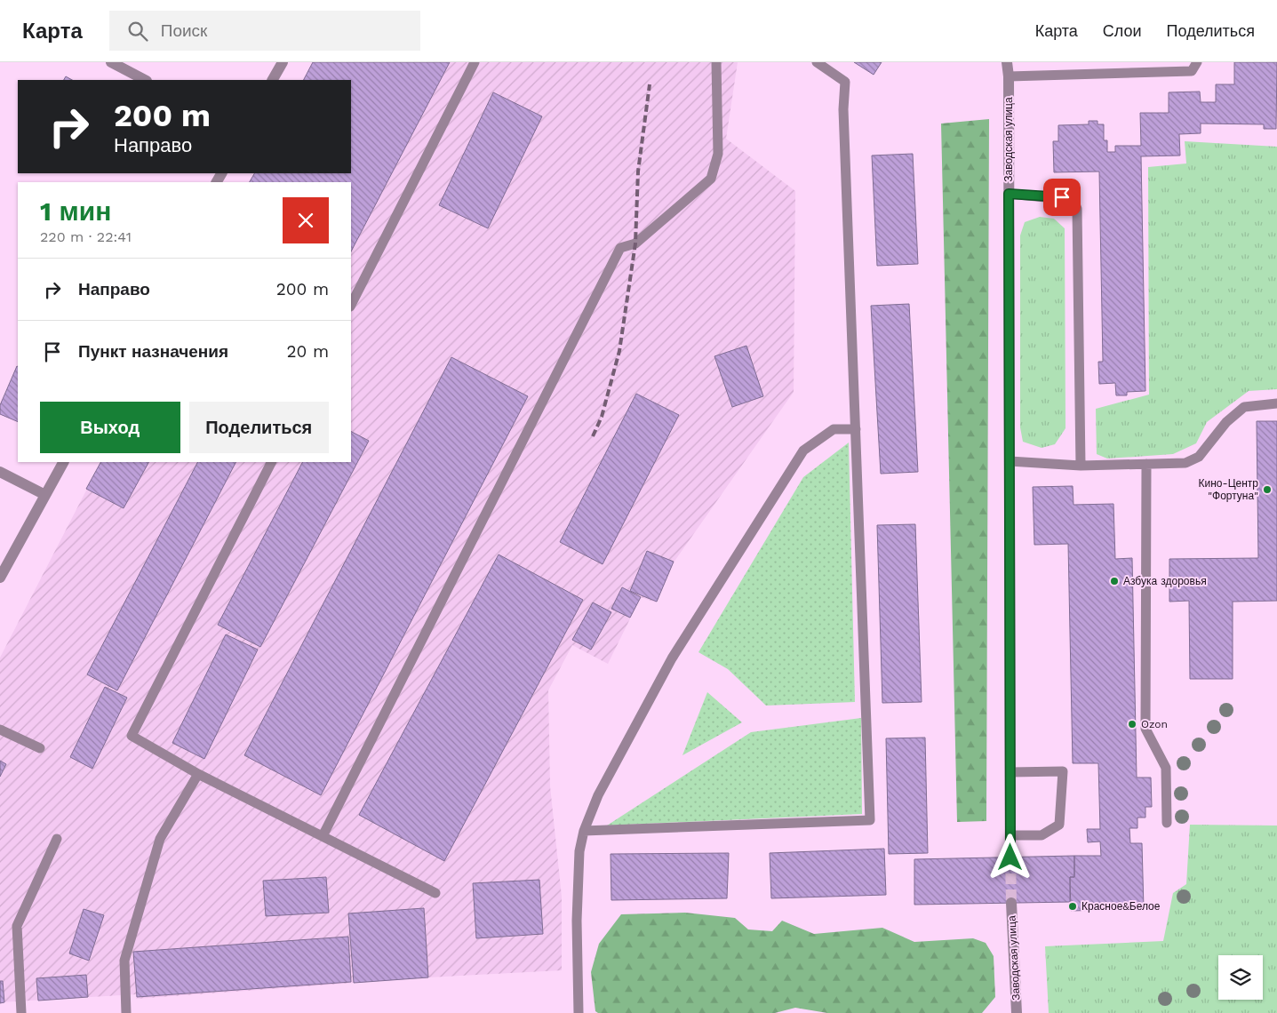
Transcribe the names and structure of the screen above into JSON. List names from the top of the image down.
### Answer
{
  "streets": {
    "street": ["Заводская улица"]
  },
  "places": [
    "Кино-Центр \"Фортуна\"",
    "Азбука здоровья",
    "Ozon",
    "Красное&Белое"
  ],
  "page": {
    "header": "Карта",
    "search": "Поиск",
    "nav": ["Карта", "Слои", "Поделиться"],
    "turn": ["200 m", "Направо"],
    "heading": ["1 мин", "220 m · 22:41"],
    "list": [
      {
        "name": "Направо",
        "value": "200 m"
      },
      {
        "name": "Пункт назначения",
        "value": "20 m"
      }
    ],
    "buttons": ["Выход", "Поделиться"]
  }
}
